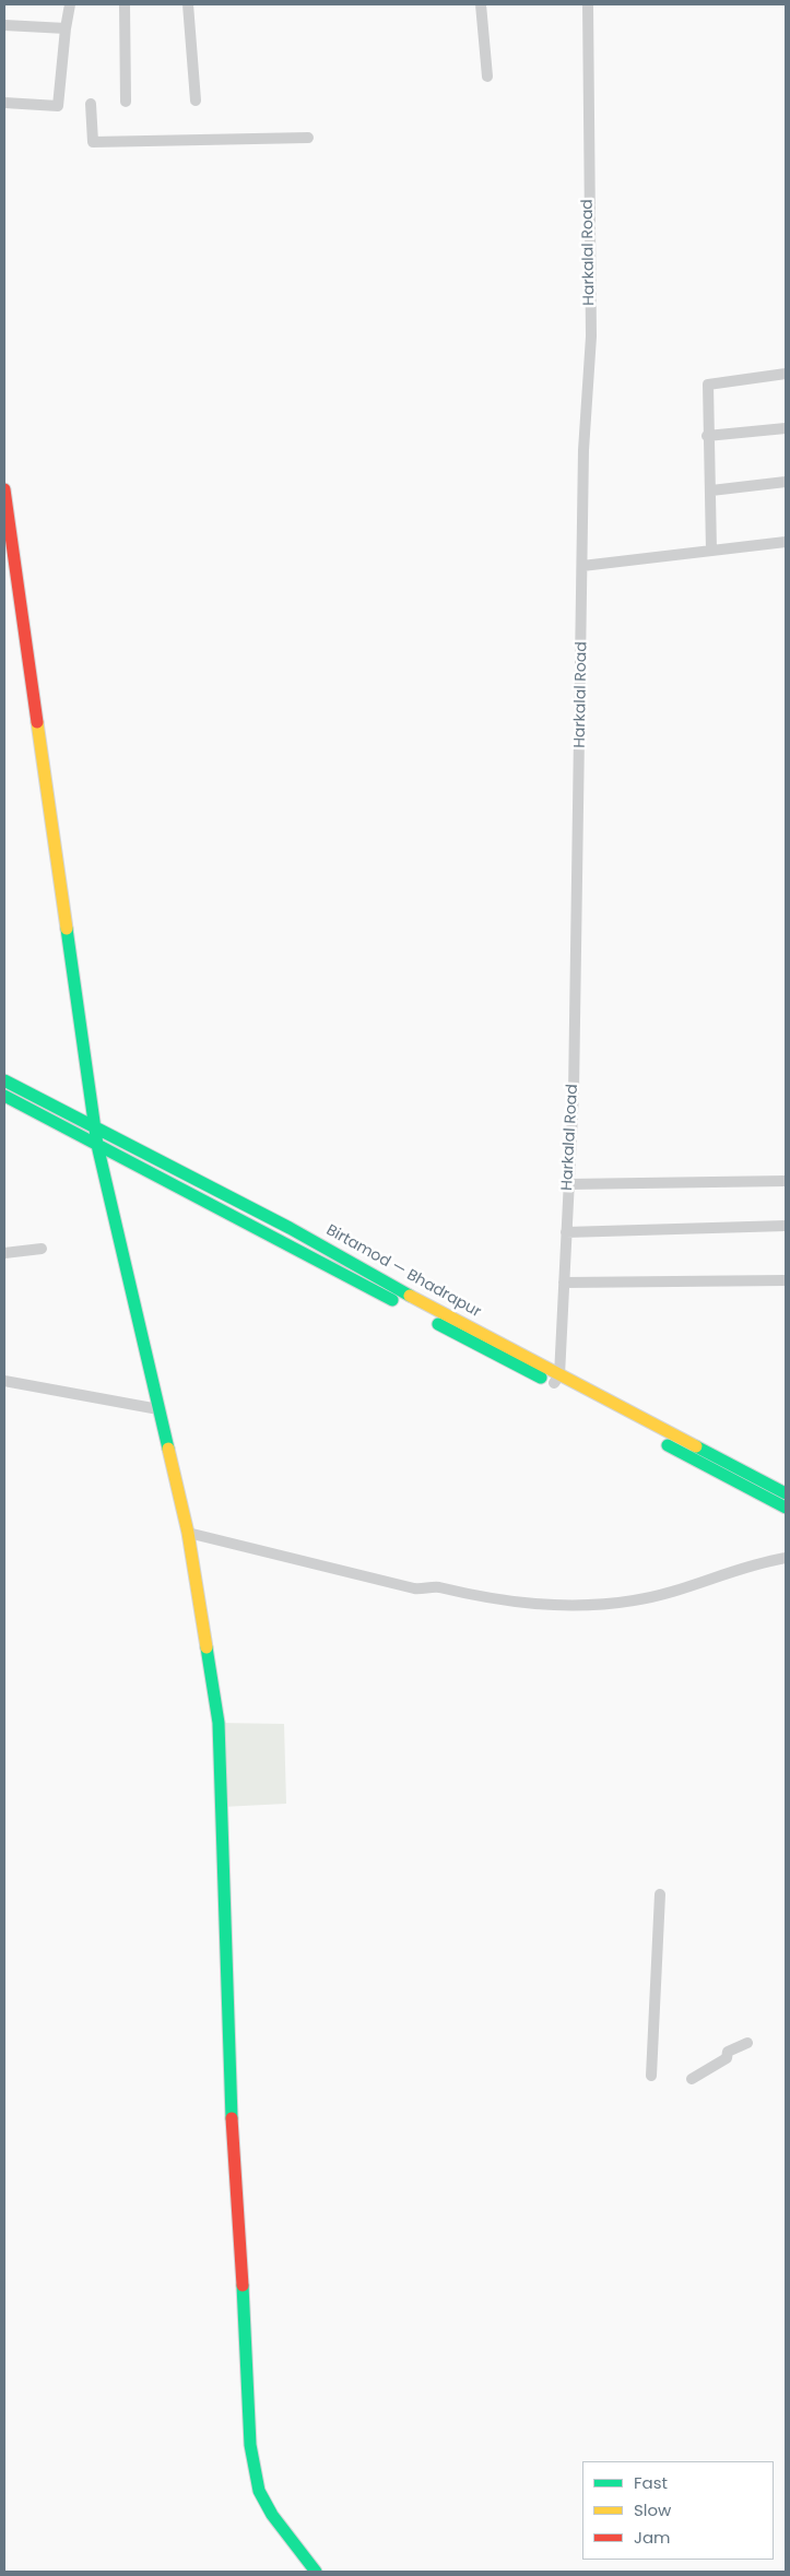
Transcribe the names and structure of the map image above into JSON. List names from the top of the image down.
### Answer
{
  "streets": {
    "street": ["Harkalal Road", "Birtamod — Bhadrapur"]
  },
  "crossings": [
    ["Harkalal Road", "Birtamod — Bhadrapur"]
  ],
  "legend": ["Fast", "Slow", "Jam"]
}
